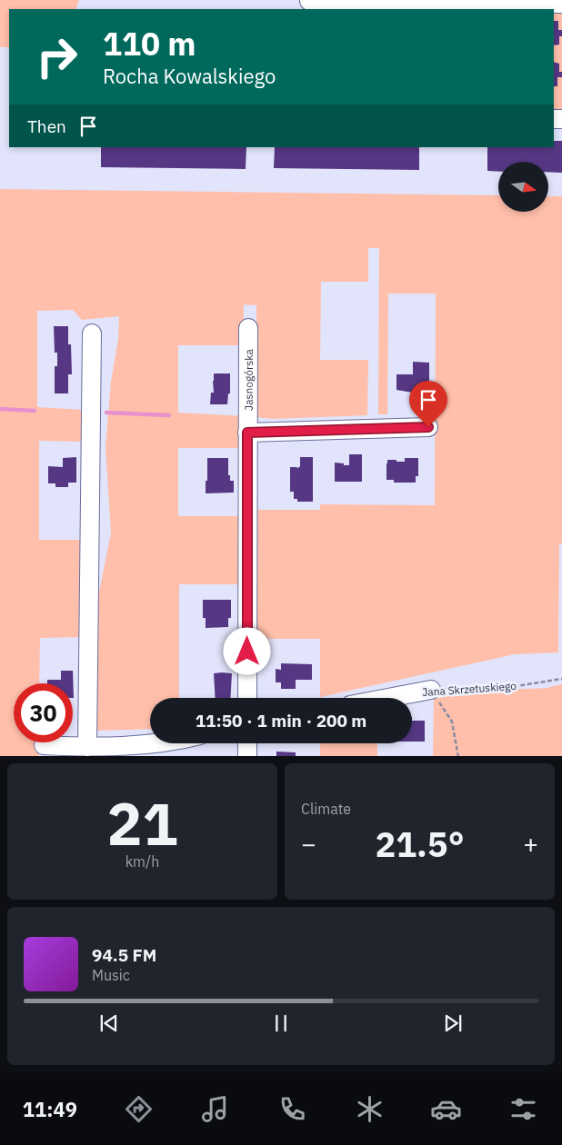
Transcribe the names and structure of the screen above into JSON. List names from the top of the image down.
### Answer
{
  "streets": {
    "street": ["Jasnogórska", "Jana Skrzetuskiego"]
  },
  "north": "right",
  "page": {
    "turn": ["110 m", "Rocha Kowalskiego"],
    "then": "Then",
    "limit": "30",
    "trip": "11:50 · 1 min · 200 m",
    "tile": [
      ["21", "km/h"],
      "Climate"
    ],
    "heat": ["−", "21.5°", "+"],
    "song": ["94.5 FM", "Music"],
    "tabs": "11:49"
  }
}
